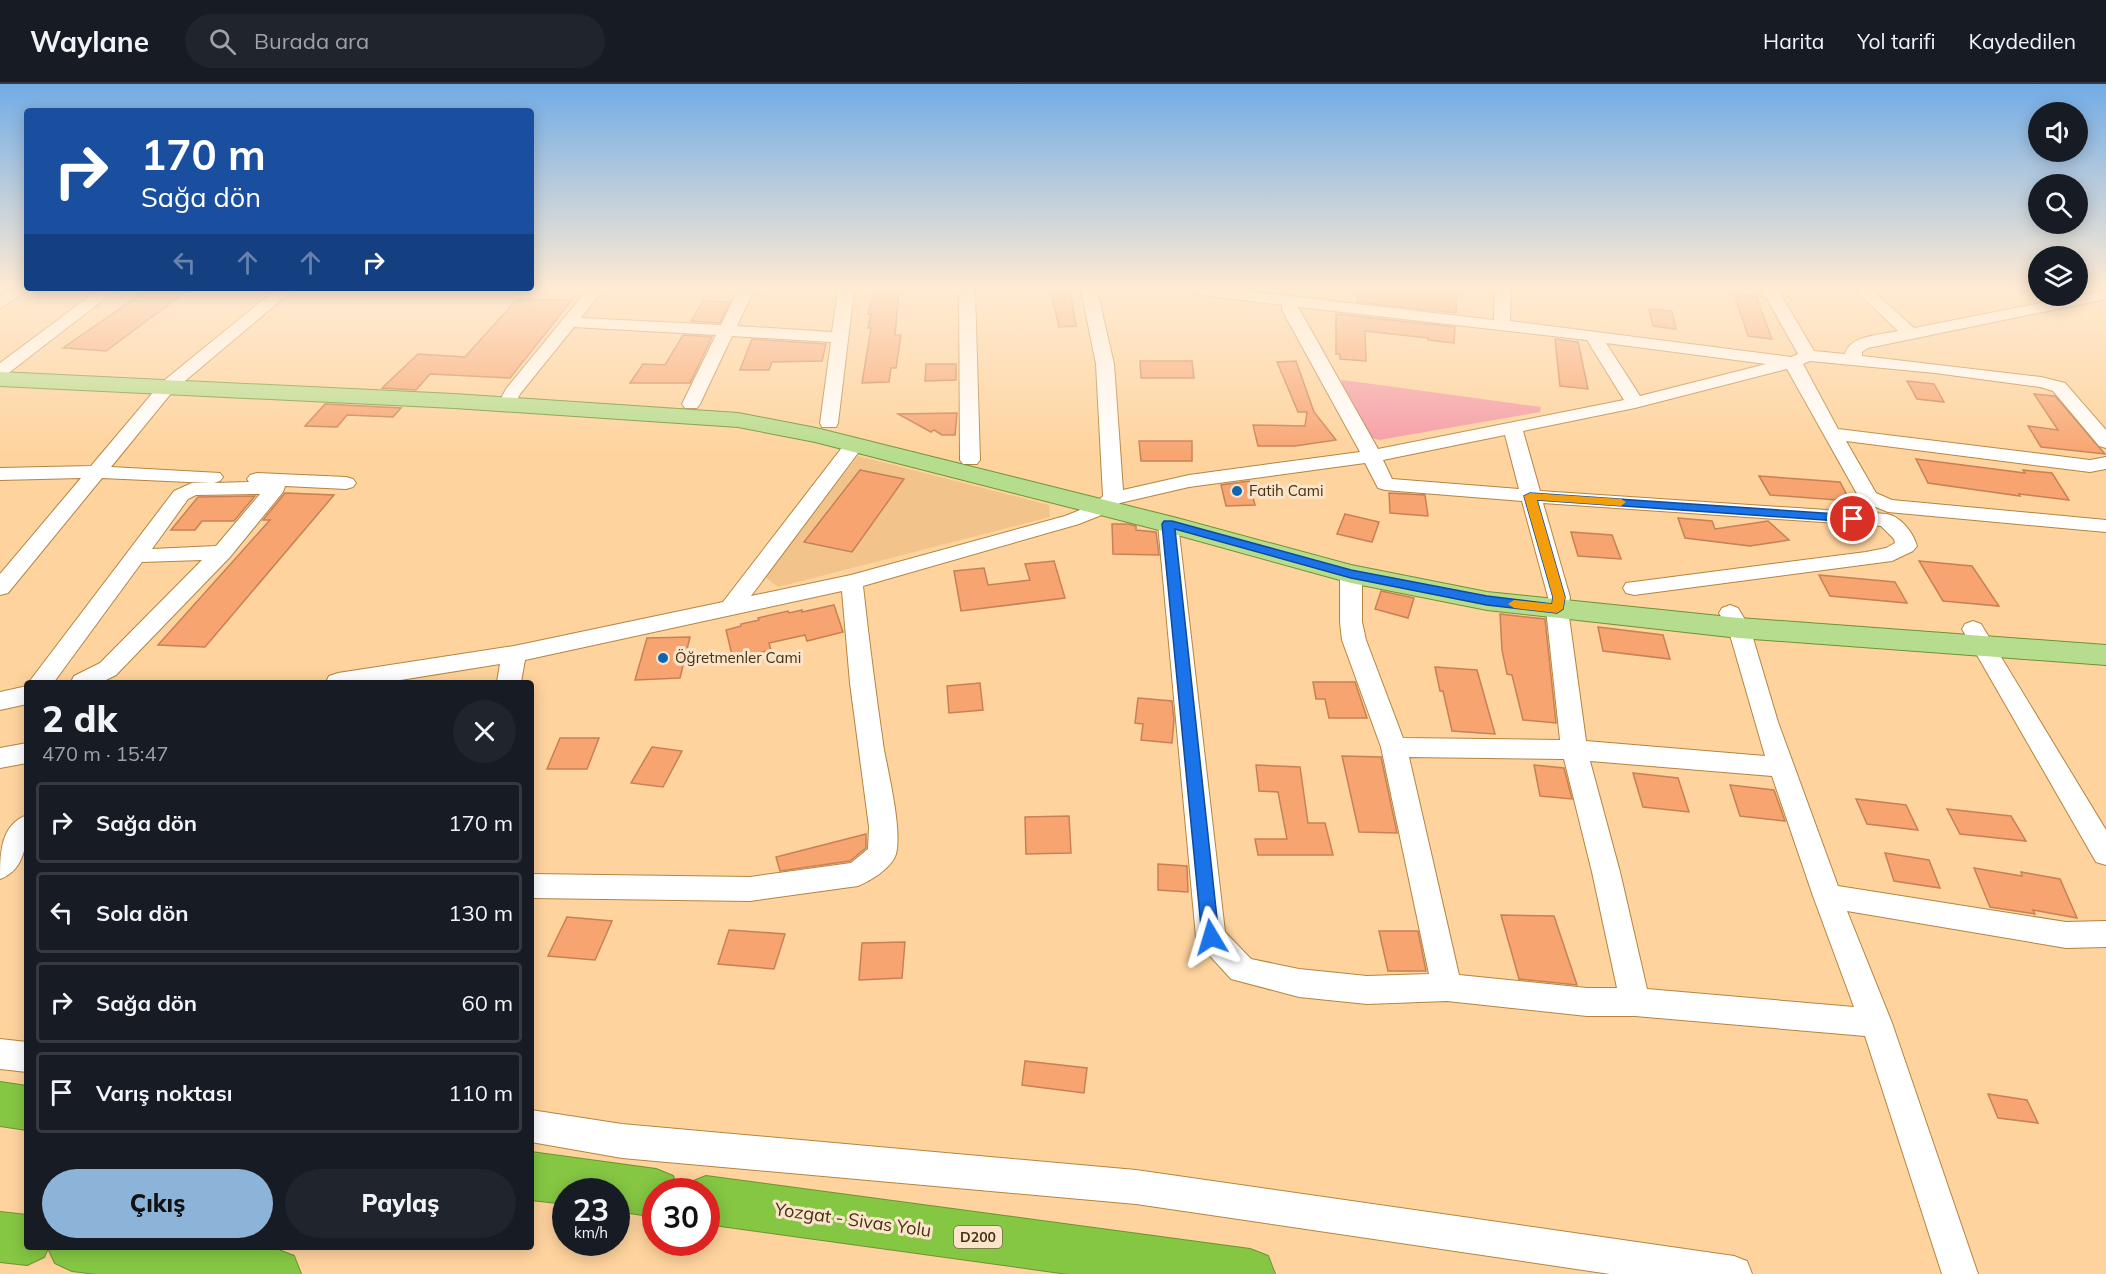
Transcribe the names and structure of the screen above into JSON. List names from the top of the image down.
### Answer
{
  "streets": {
    "highway": ["Yozgat - Sivas Yolu", "D200"]
  },
  "places": ["Fatih Cami", "Öğretmenler Cami"],
  "page": {
    "header": "Waylane",
    "search": "Burada ara",
    "nav": ["Harita", "Yol tarifi", "Kaydedilen"],
    "turn": ["170 m", "Sağa dön"],
    "heading": ["2 dk", "470 m · 15:47"],
    "list": [
      {
        "name": "Sağa dön",
        "value": "170 m"
      },
      {
        "name": "Sola dön",
        "value": "130 m"
      },
      {
        "name": "Sağa dön",
        "value": "60 m"
      },
      {
        "name": "Varış noktası",
        "value": "110 m"
      }
    ],
    "buttons": ["Çıkış", "Paylaş"],
    "speed": "23 km/h",
    "limit": "30"
  }
}
